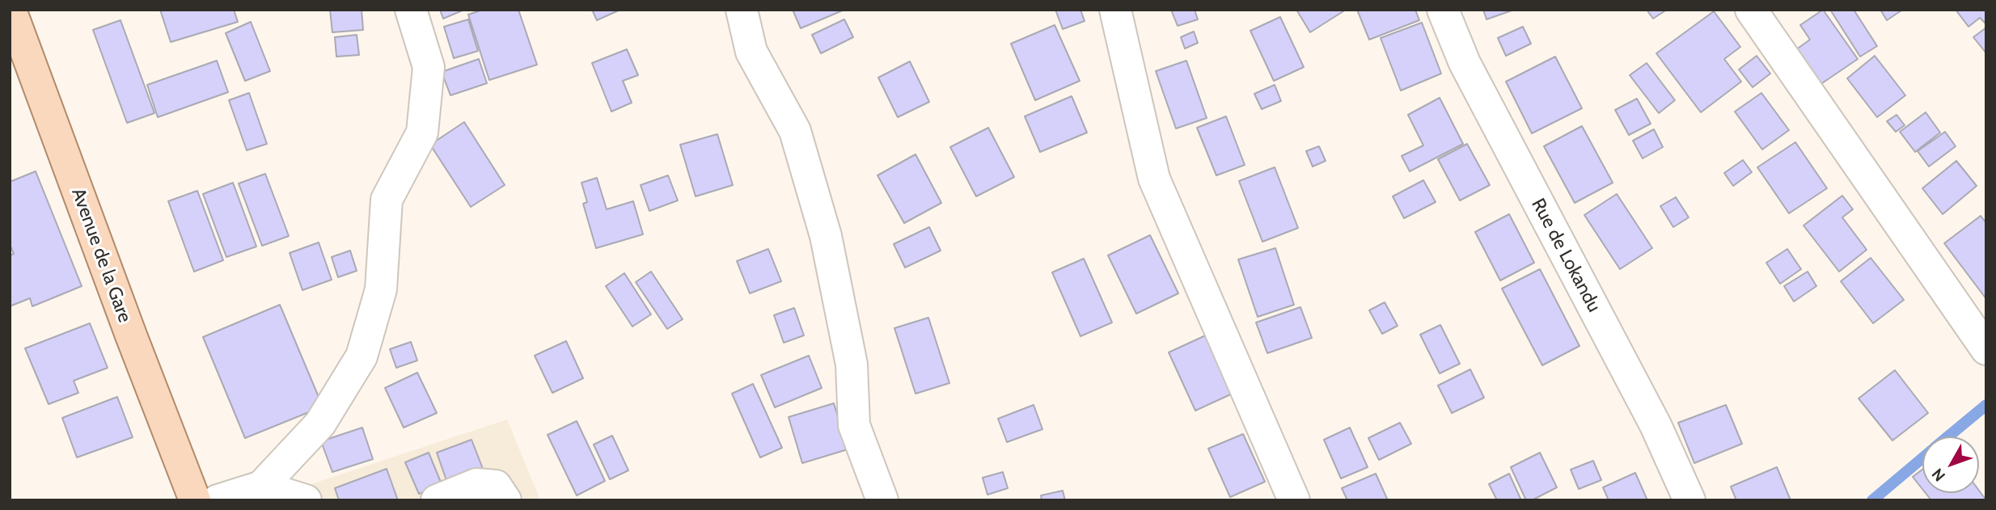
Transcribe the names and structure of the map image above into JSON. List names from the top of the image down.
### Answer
{
  "streets": {
    "main road": ["Avenue de la Gare"],
    "street": ["Rue de Lokandu"]
  },
  "north": "bottom left"
}
